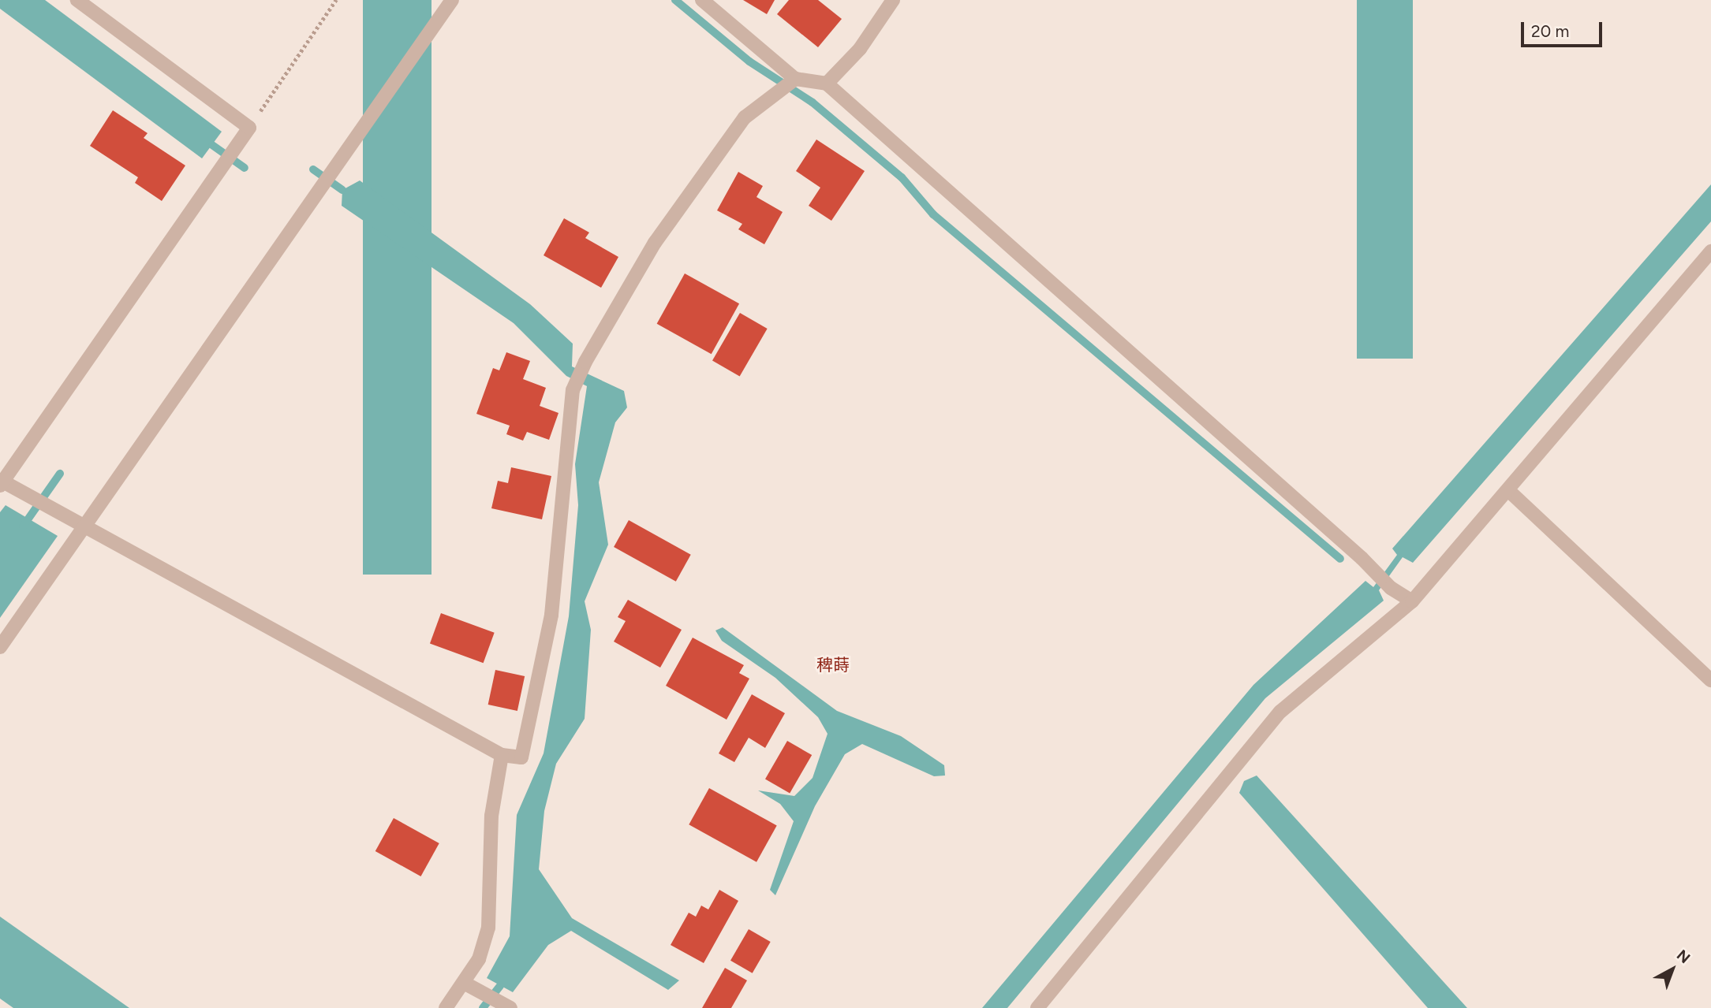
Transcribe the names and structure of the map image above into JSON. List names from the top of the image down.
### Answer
{
  "districts": ["稗蒔"],
  "scale_bar": "20 m",
  "north": "top right"
}
